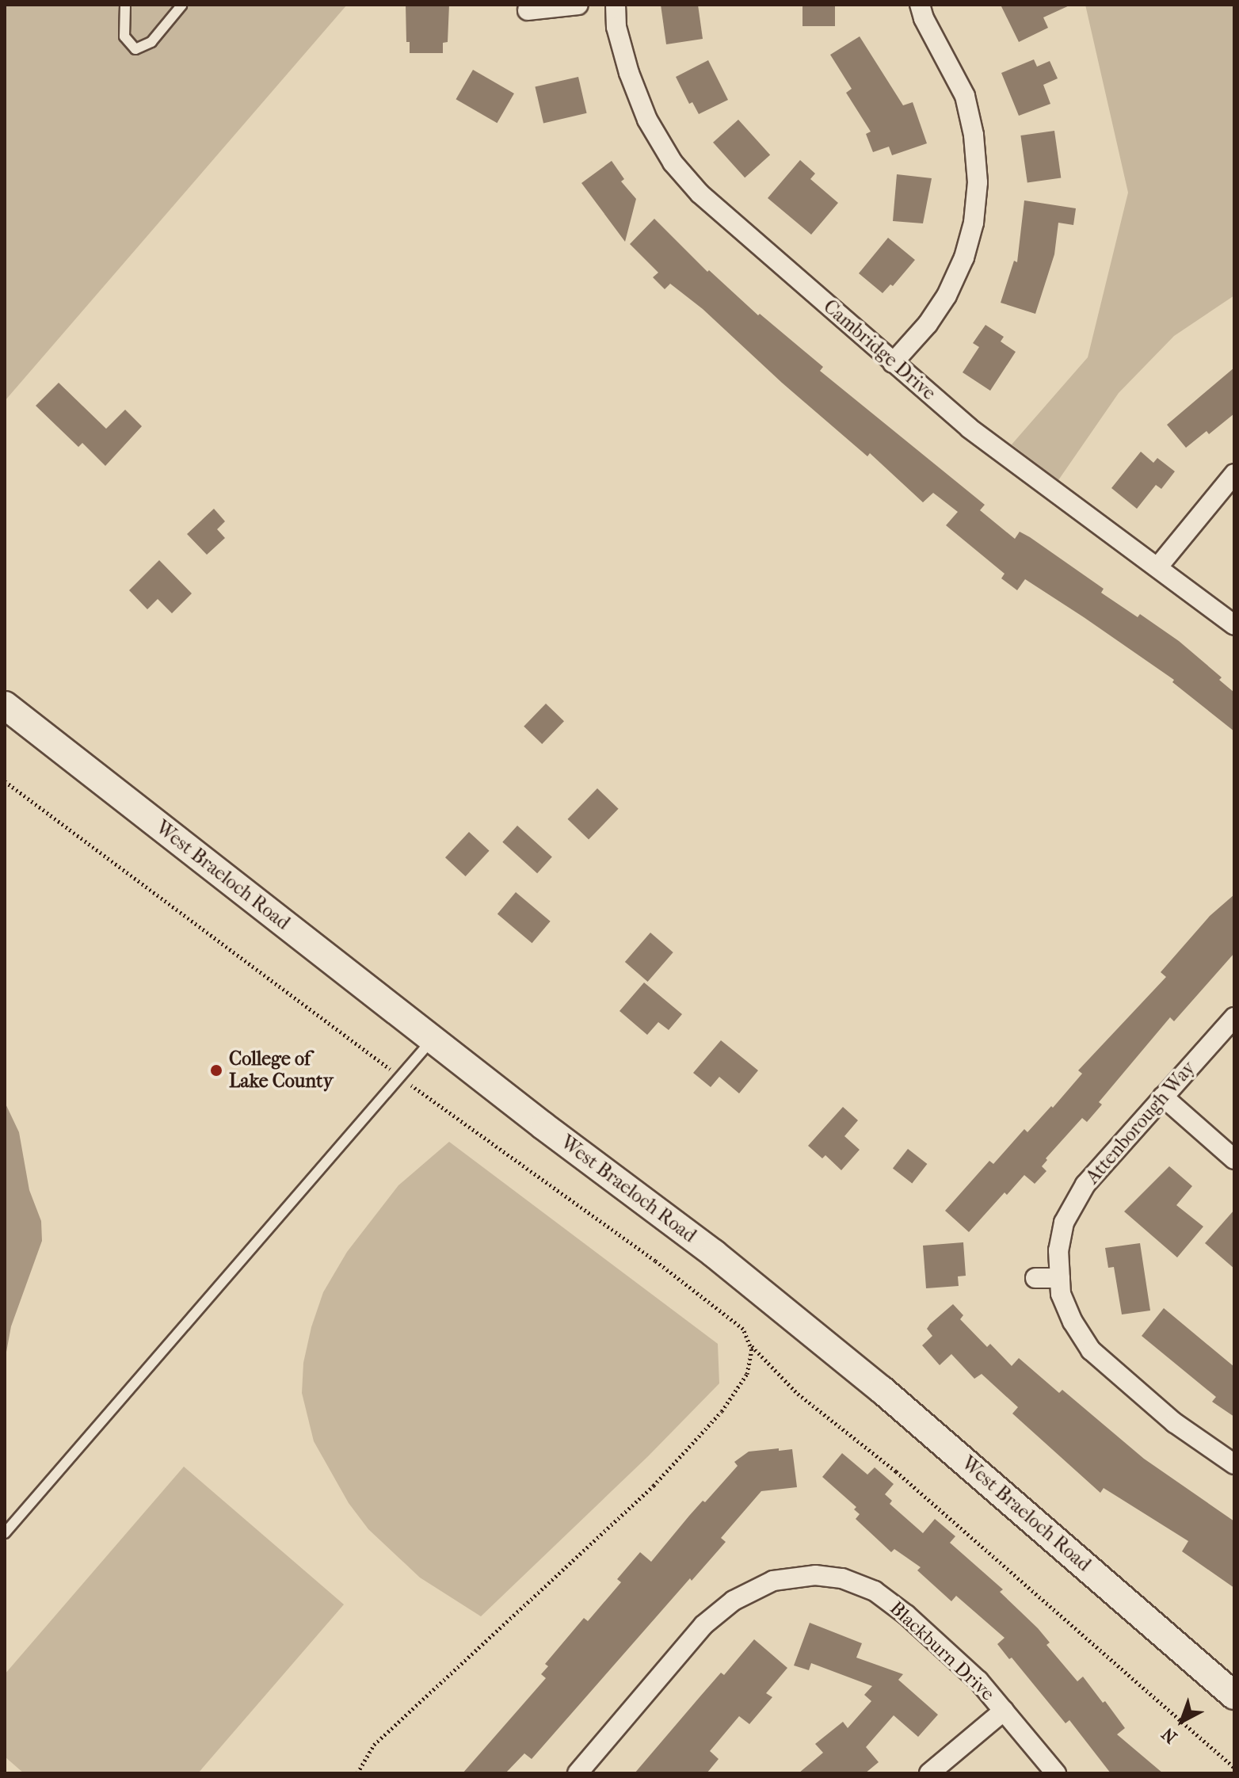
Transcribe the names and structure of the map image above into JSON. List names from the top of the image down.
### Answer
{
  "streets": {
    "street": [
      "Cambridge Drive",
      "West Braeloch Road",
      "Attenborough Way",
      "Blackburn Drive"
    ]
  },
  "places": ["College of Lake County"],
  "north": "bottom left"
}
